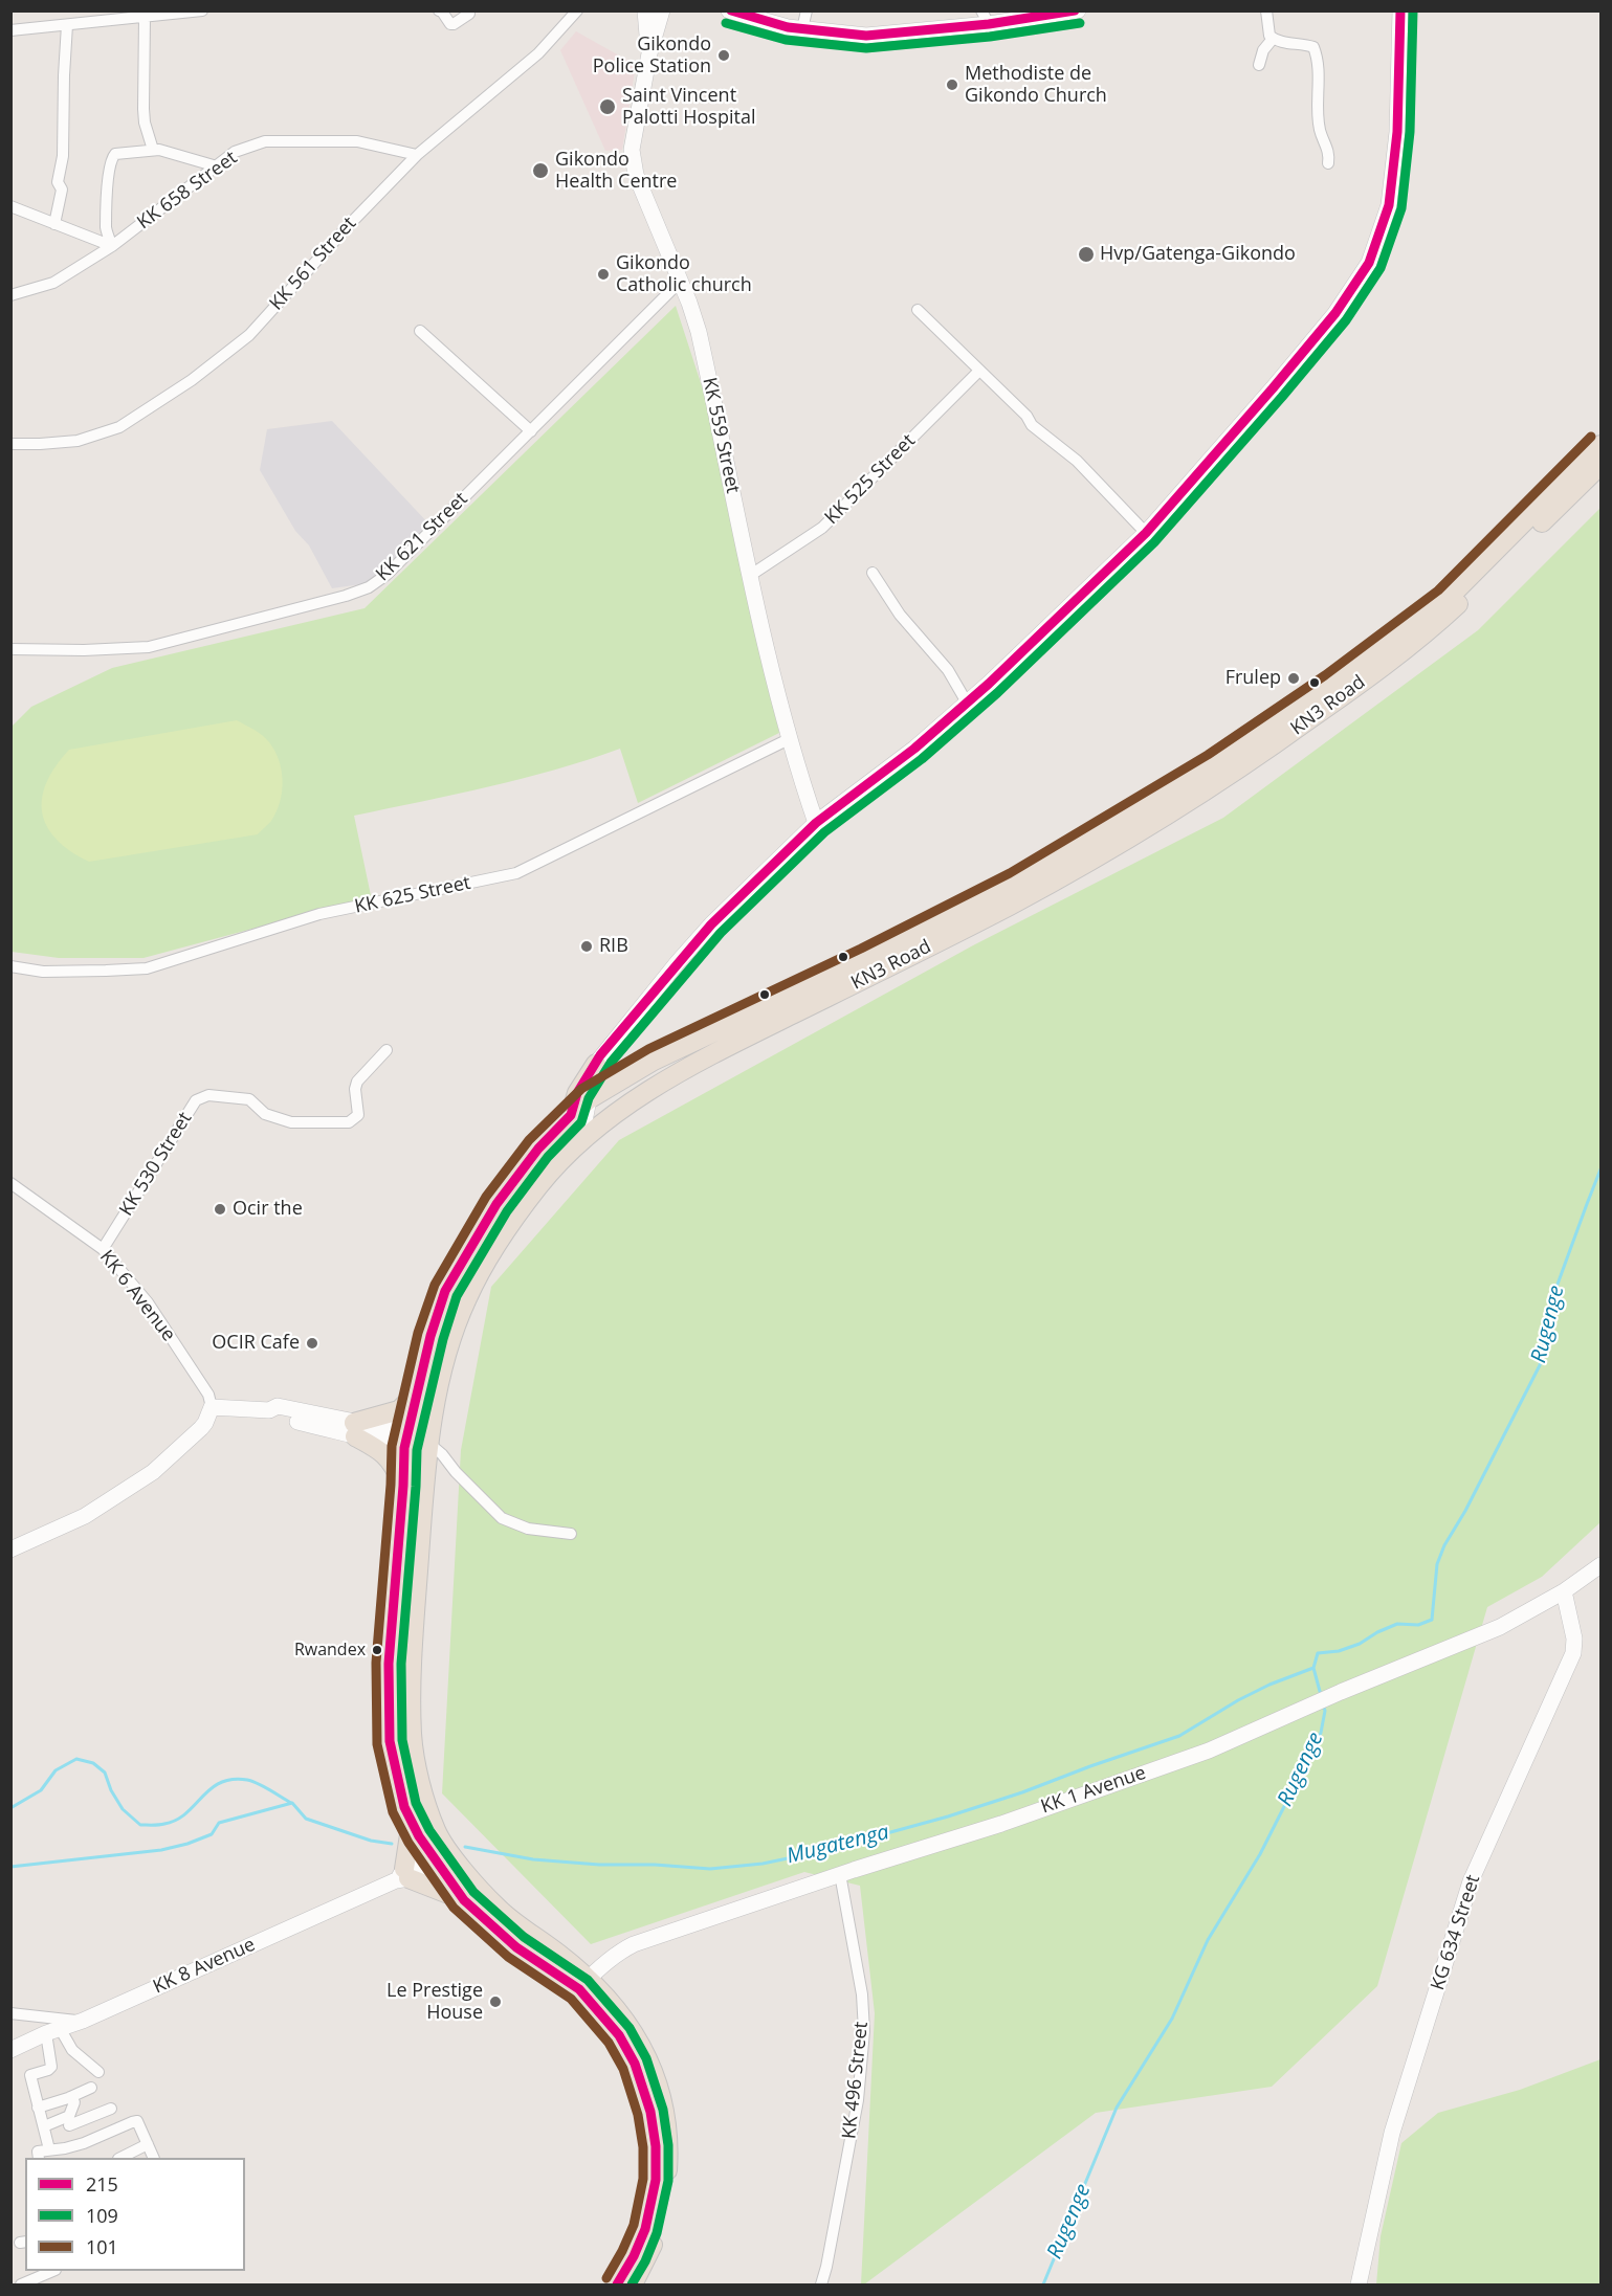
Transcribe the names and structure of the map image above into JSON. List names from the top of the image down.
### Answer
{
  "streets": {
    "highway": ["KN3 Road"],
    "main road": [
      "KK 559 Street",
      "KK 1 Avenue",
      "KG 634 Street",
      "KK 8 Avenue"
    ],
    "street": [
      "KK 658 Street",
      "KK 561 Street",
      "KK 525 Street",
      "KK 621 Street",
      "KK 625 Street",
      "KK 530 Street",
      "KK 6 Avenue",
      "KK 496 Street"
    ]
  },
  "crossings": [
    ["KK 658 Street", "KK 561 Street"],
    ["KK 559 Street", "KK 525 Street"],
    ["KK 559 Street", "KK 621 Street"],
    ["KK 559 Street", "KK 625 Street"],
    ["KN3 Road", "KK 8 Avenue"],
    ["KK 530 Street", "KK 6 Avenue"],
    ["KK 1 Avenue", "KG 634 Street"],
    ["KK 1 Avenue", "KK 496 Street"]
  ],
  "water": ["Rugenge", "Mugatenga"],
  "places": [
    "Gikondo Police Station",
    "Methodiste de Gikondo Church",
    "Saint Vincent Palotti Hospital",
    "Gikondo Health Centre",
    "Hvp/Gatenga-Gikondo",
    "Gikondo Catholic church",
    "Frulep",
    "RIB",
    "Ocir the",
    "OCIR Cafe",
    "Rwandex",
    "Le Prestige House"
  ],
  "lines": ["transit line 215", "transit line 109", "transit line 101"],
  "legend": ["215", "109", "101"]
}
